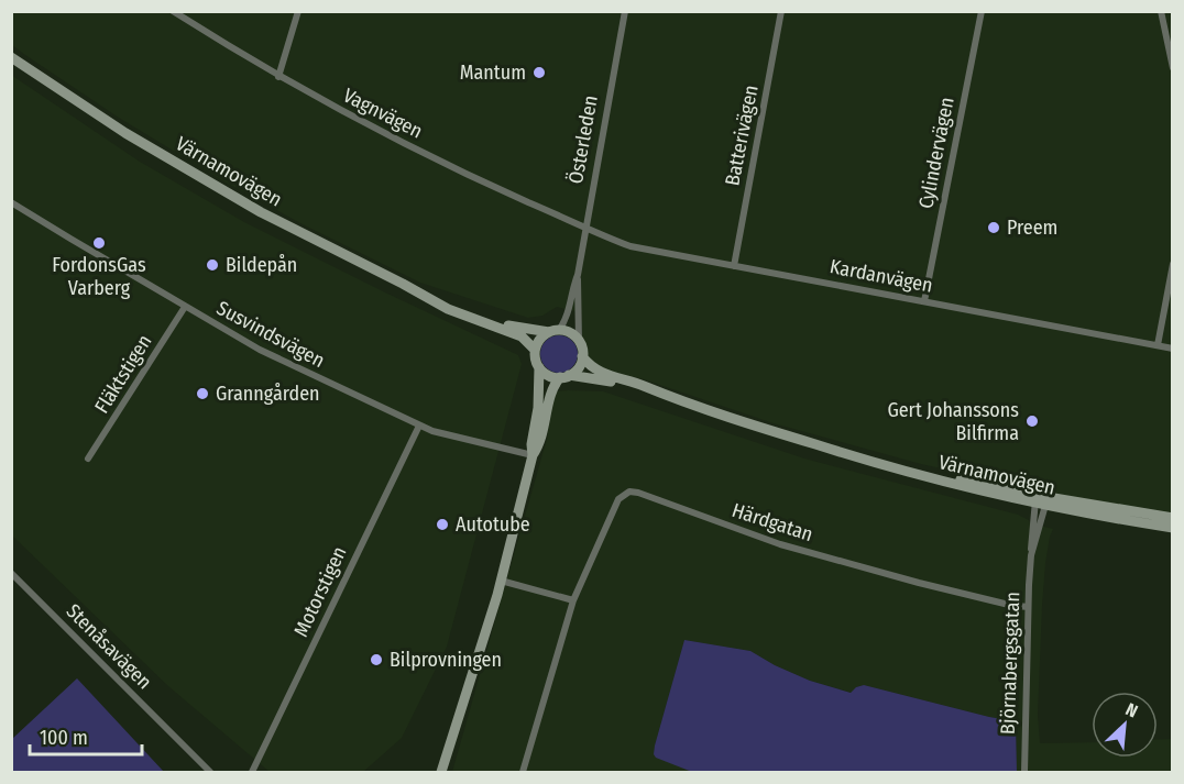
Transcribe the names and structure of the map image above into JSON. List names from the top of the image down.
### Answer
{
  "streets": {
    "main road": ["Värnamovägen"],
    "street": [
      "Vagnvägen",
      "Batterivägen",
      "Österleden",
      "Cylindervägen",
      "Kardanvägen",
      "Susvindsvägen",
      "Fläktstigen",
      "Härdgatan",
      "Motorstigen",
      "Stenåsavägen",
      "Björnabergsgatan"
    ]
  },
  "crossings": [
    ["Vagnvägen", "Österleden"],
    ["Vagnvägen", "Kardanvägen"],
    ["Batterivägen", "Kardanvägen"],
    ["Österleden", "Värnamovägen"],
    ["Österleden", "Kardanvägen"],
    ["Cylindervägen", "Kardanvägen"],
    ["Värnamovägen", "Björnabergsgatan"],
    ["Susvindsvägen", "Fläktstigen"],
    ["Susvindsvägen", "Motorstigen"],
    ["Härdgatan", "Björnabergsgatan"]
  ],
  "places": [
    "Mantum",
    "Preem",
    "FordonsGas Varberg",
    "Bildepån",
    "Granngården",
    "Gert Johanssons Bilfirma",
    "Autotube",
    "Bilprovningen"
  ],
  "scale_bar": "100 m",
  "north": "top right"
}
